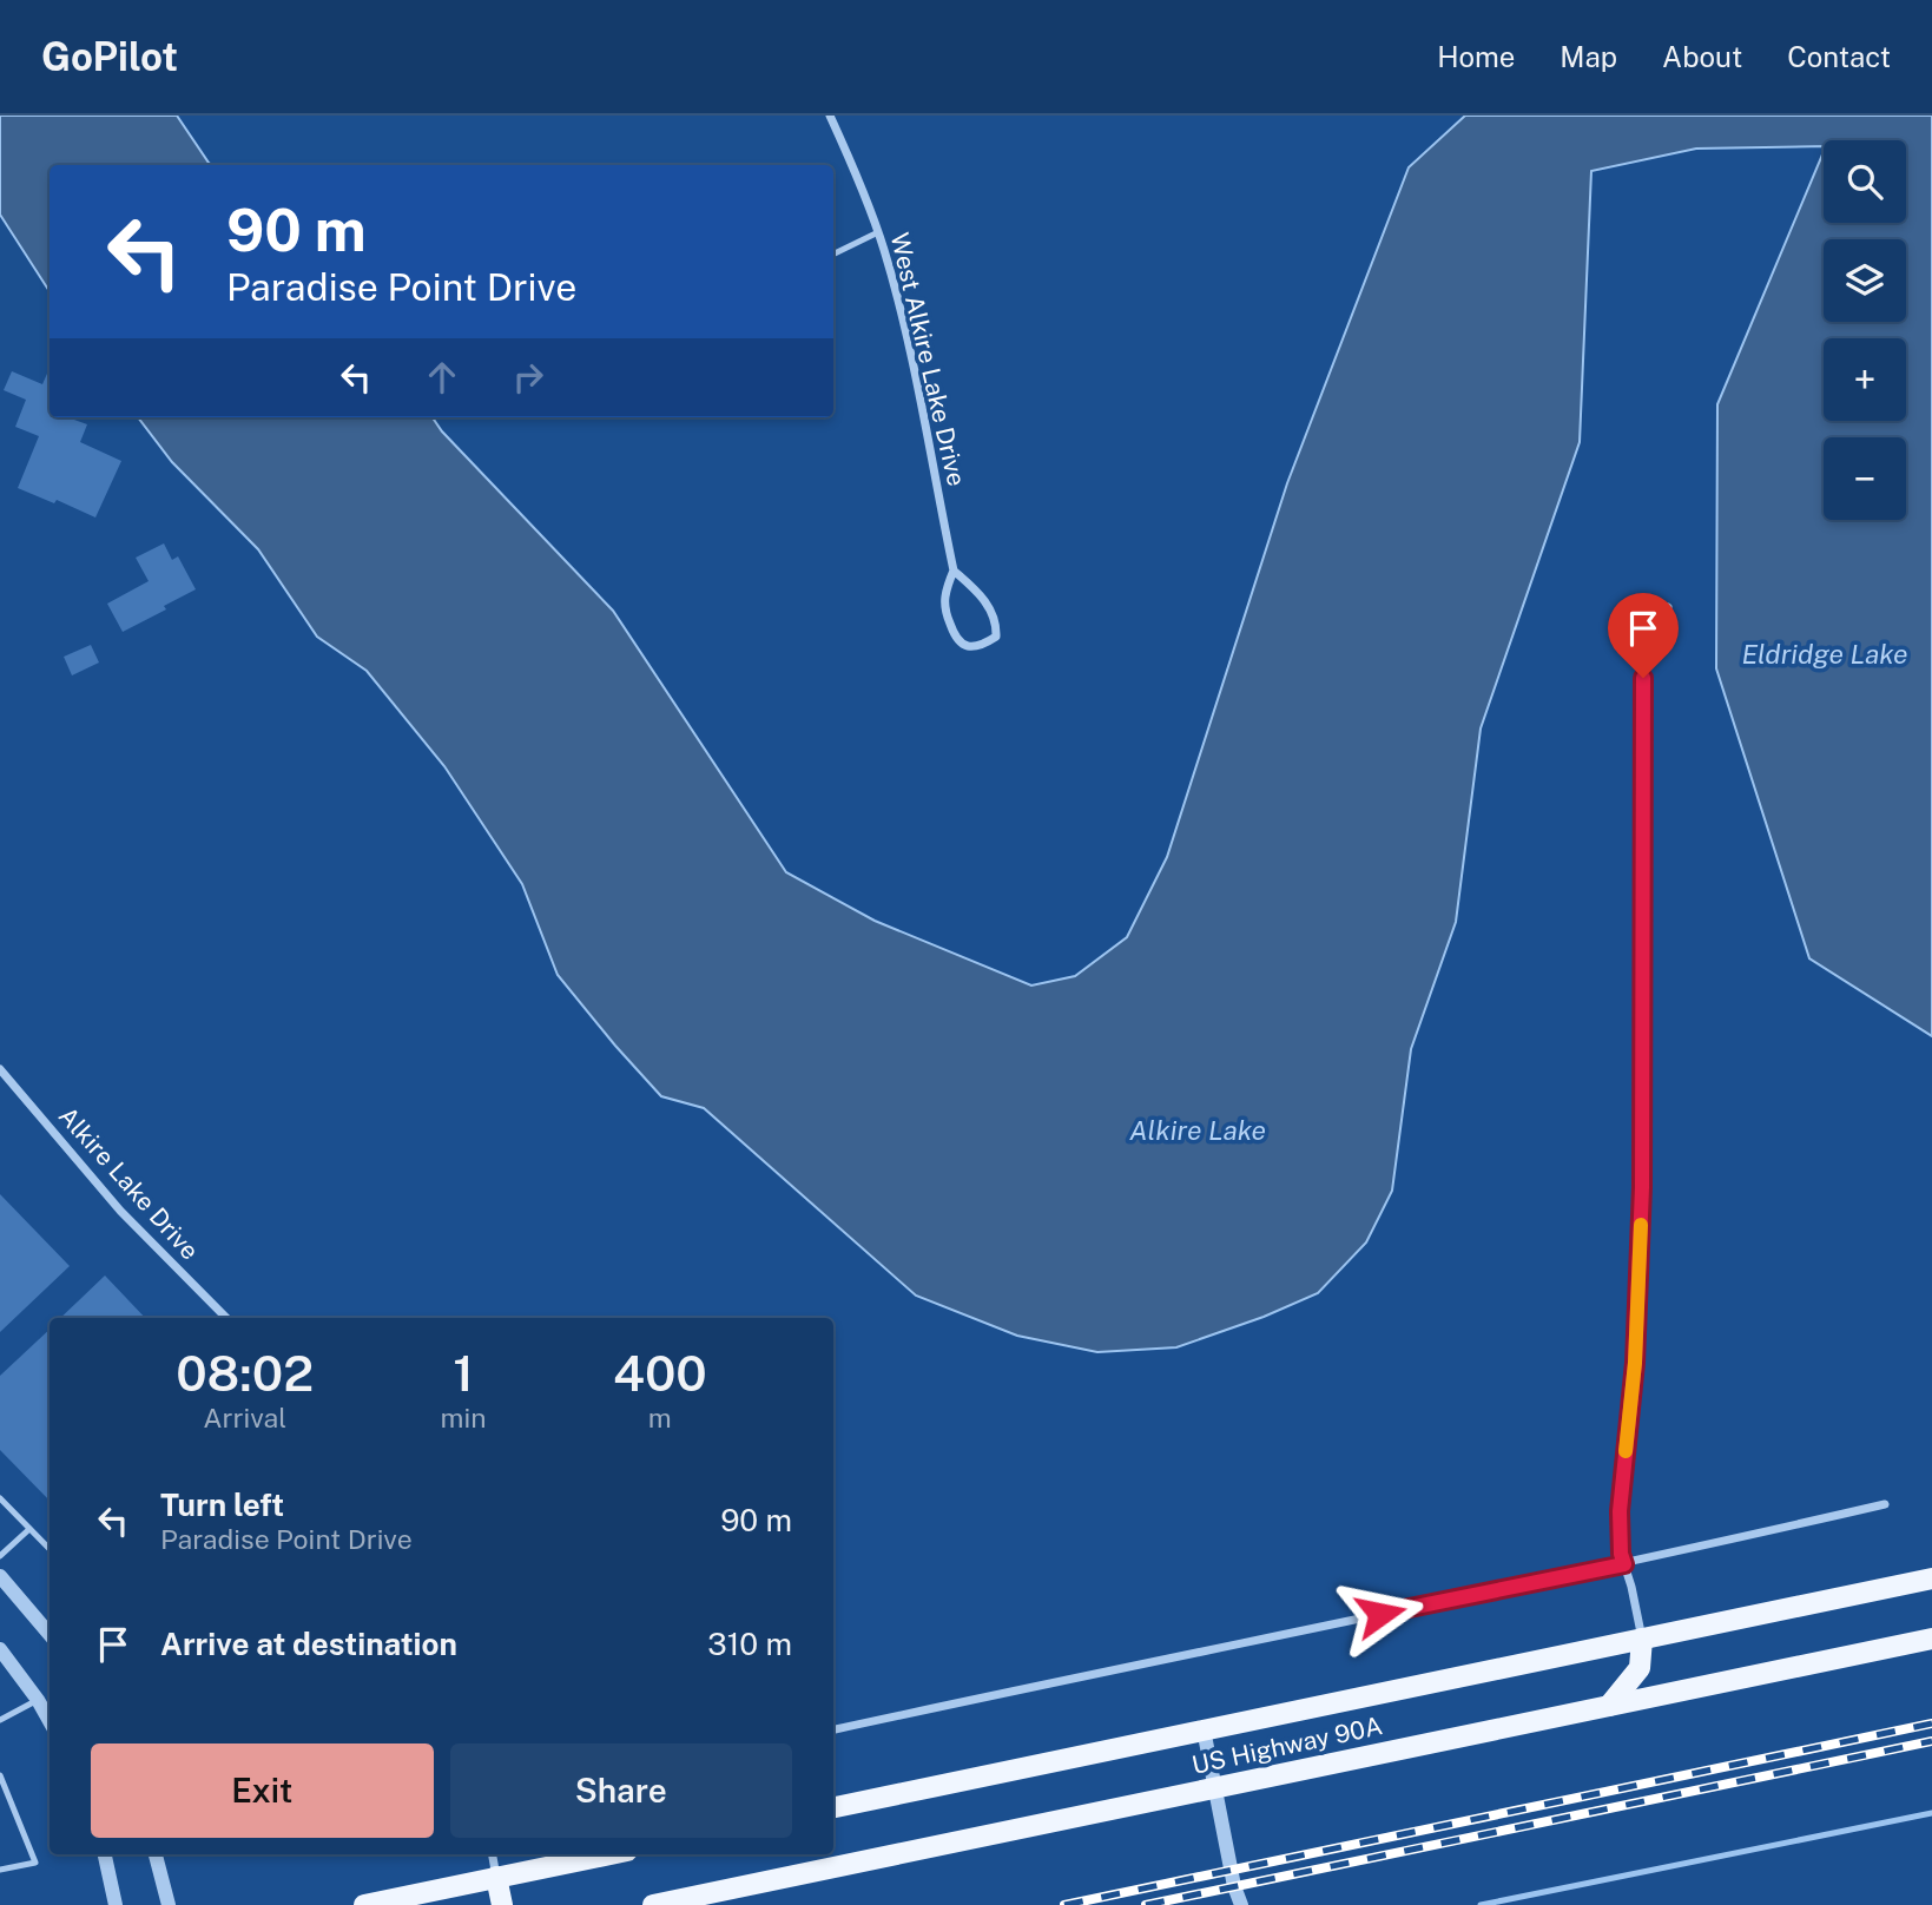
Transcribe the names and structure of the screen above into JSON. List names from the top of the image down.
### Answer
{
  "streets": {
    "main road": ["US Highway 90A"],
    "street": ["West Alkire Lake Drive", "Alkire Lake Drive"]
  },
  "water": ["Eldridge Lake", "Alkire Lake"],
  "page": {
    "header": "GoPilot",
    "nav": [
      "Home",
      "Map",
      "About",
      "Contact"
    ],
    "map_buttons": ["+", "−"],
    "turn": ["90 m", "Paradise Point Drive"],
    "eta": [
      "08:02",
      "Arrival",
      "1",
      "min",
      "400",
      "m"
    ],
    "list": [
      {
        "name": "Turn left",
        "note": "Paradise Point Drive",
        "value": "90 m"
      },
      {
        "name": "Arrive at destination",
        "value": "310 m"
      }
    ],
    "buttons": ["Exit", "Share"]
  }
}
